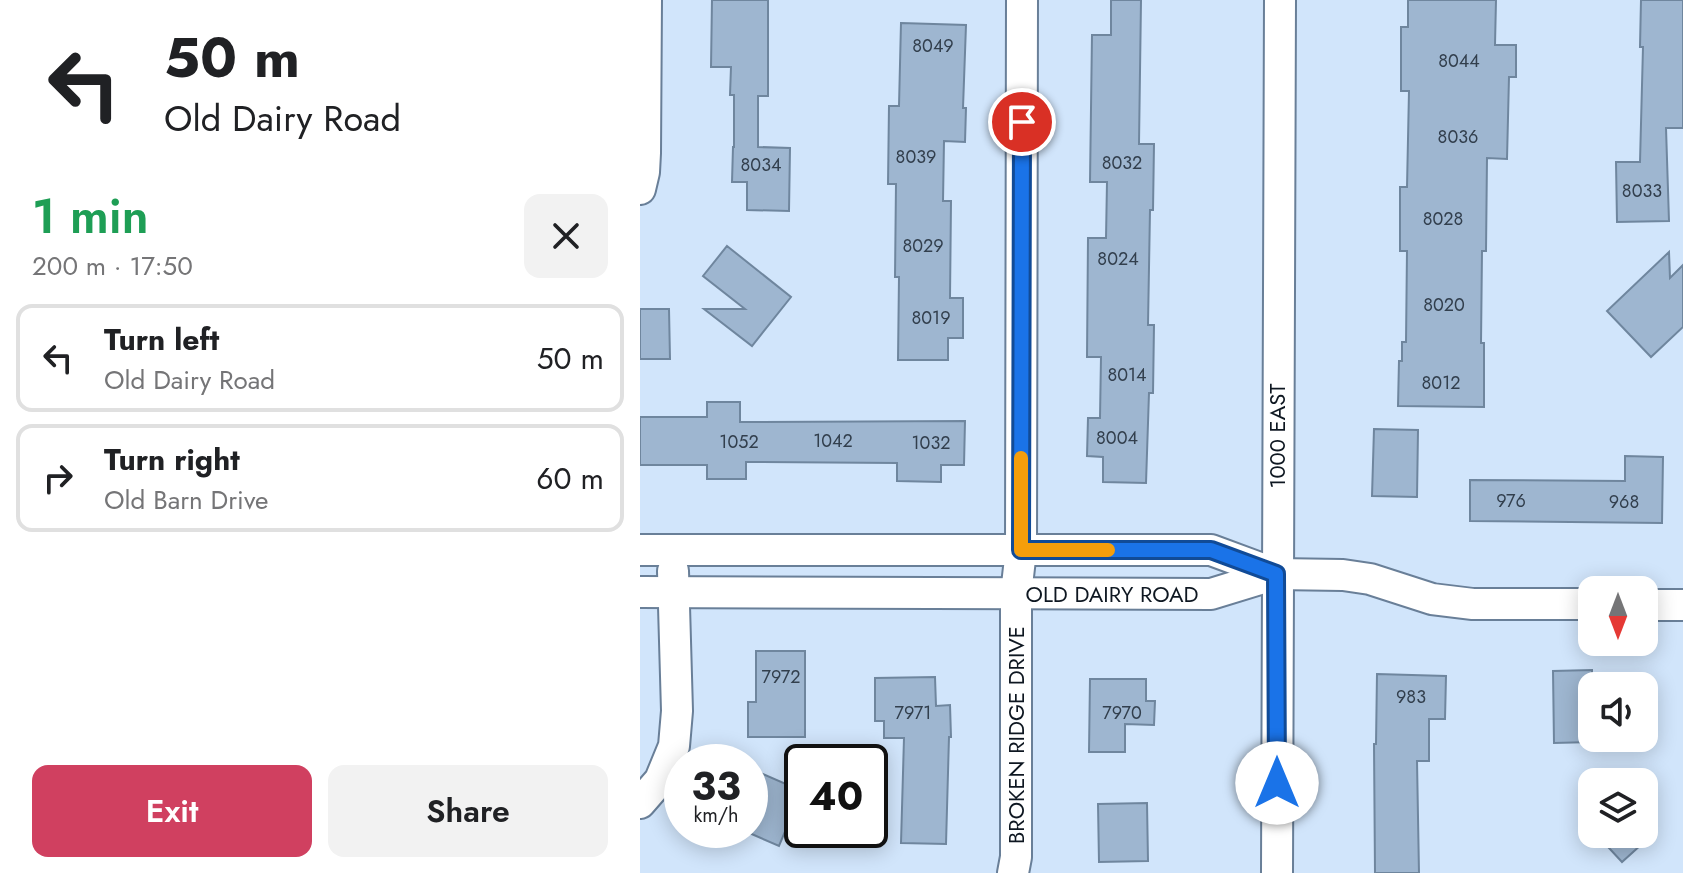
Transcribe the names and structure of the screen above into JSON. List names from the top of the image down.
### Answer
{
  "streets": {
    "street": ["1000 EAST", "OLD DAIRY ROAD", "BROKEN RIDGE DRIVE"]
  },
  "crossings": [
    ["1000 EAST", "OLD DAIRY ROAD"],
    ["OLD DAIRY ROAD", "BROKEN RIDGE DRIVE"]
  ],
  "house_numbers": [
    "8049",
    "8044",
    "8036",
    "8039",
    "8032",
    "8034",
    "8033",
    "8028",
    "8029",
    "8024",
    "8020",
    "8019",
    "8014",
    "8012",
    "8004",
    "1042",
    "1052",
    "1032",
    "976",
    "968",
    "7972",
    "983",
    "7971",
    "7970"
  ],
  "north": "bottom",
  "page": {
    "turn": ["50 m", "Old Dairy Road"],
    "heading": ["1 min", "200 m · 17:50"],
    "list": [
      {
        "name": "Turn left",
        "note": "Old Dairy Road",
        "value": "50 m"
      },
      {
        "name": "Turn right",
        "note": "Old Barn Drive",
        "value": "60 m"
      }
    ],
    "speed": "33 km/h",
    "limit": "40",
    "buttons": ["Exit", "Share"]
  }
}
